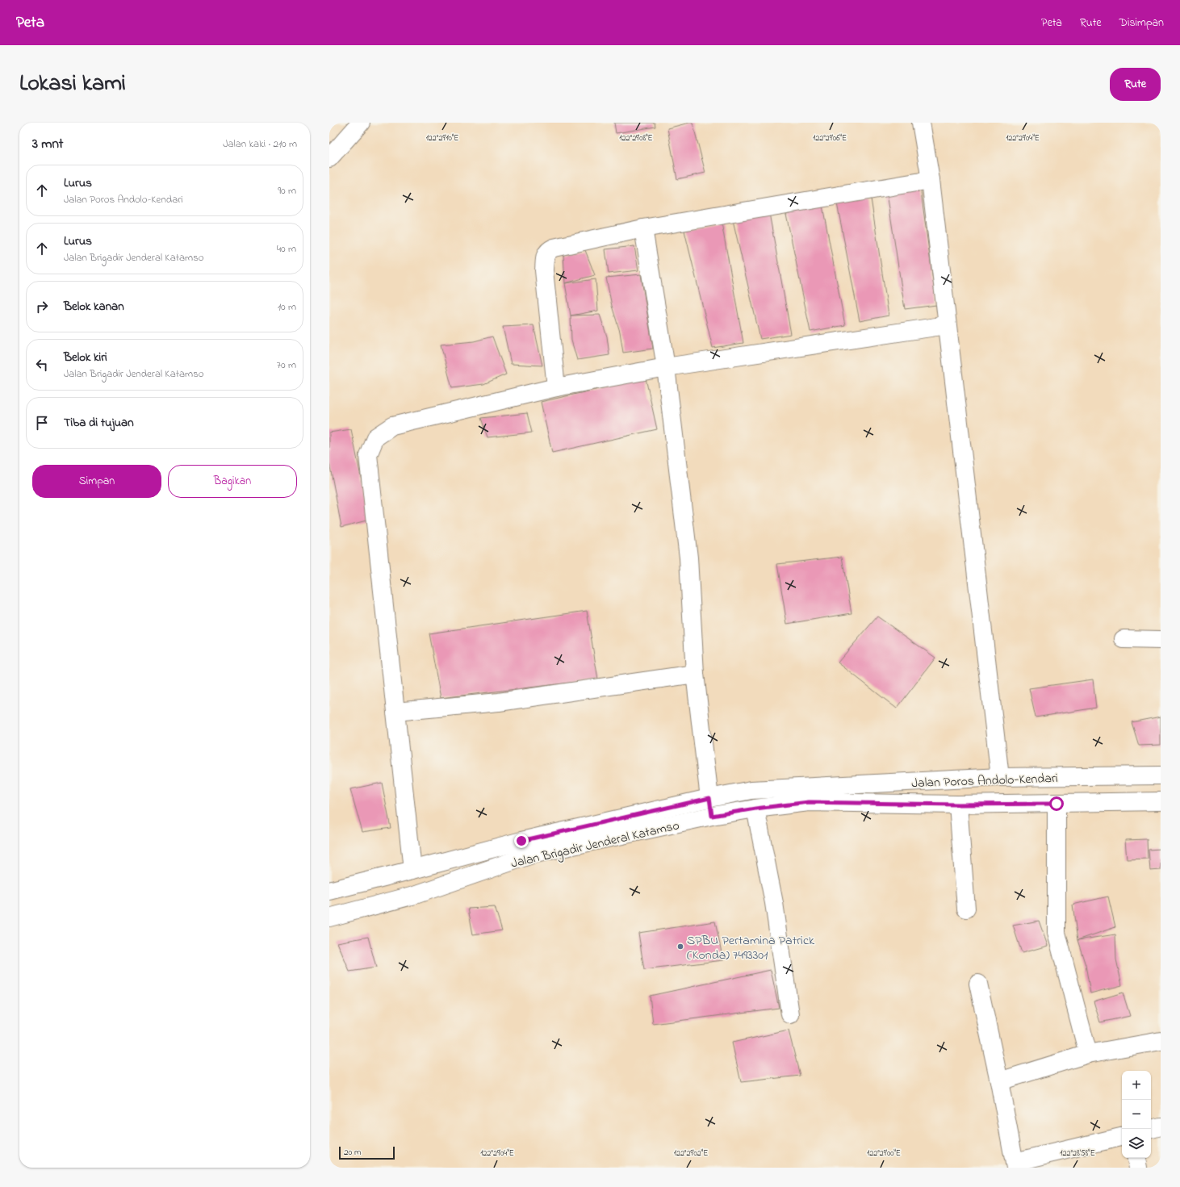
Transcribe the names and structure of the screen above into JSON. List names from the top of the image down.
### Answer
{
  "streets": {
    "street": ["Jalan Poros Andolo-Kendari", "Jalan Brigadir Jenderal Katamso"]
  },
  "crossings": [
    ["Jalan Poros Andolo-Kendari", "Jalan Brigadir Jenderal Katamso"]
  ],
  "places": ["SPBU Pertamina Patrick (Konda) 7493301"],
  "scale_bar": "20 m",
  "page": {
    "header": "Peta",
    "nav": ["Peta", "Rute", "Disimpan"],
    "title": "Lokasi kami",
    "buttons": [
      "Rute",
      ["Simpan", "Bagikan"]
    ],
    "heading": ["3 mnt", "Jalan kaki · 210 m"],
    "list": [
      ["Lurus", "Jalan Poros Andolo-Kendari", "90 m"],
      ["Lurus", "Jalan Brigadir Jenderal Katamso", "40 m"],
      ["Belok kanan", "10 m"],
      ["Belok kiri", "Jalan Brigadir Jenderal Katamso", "70 m"],
      "Tiba di tujuan"
    ],
    "map_buttons": ["+", "−"],
    "scale": "20 m"
  },
  "coordinates": [
    "122°29'10\"E",
    "122°29'08\"E",
    "122°29'06\"E",
    "122°29'04\"E",
    "122°29'02\"E",
    "122°29'00\"E",
    "122°28'58\"E"
  ]
}
